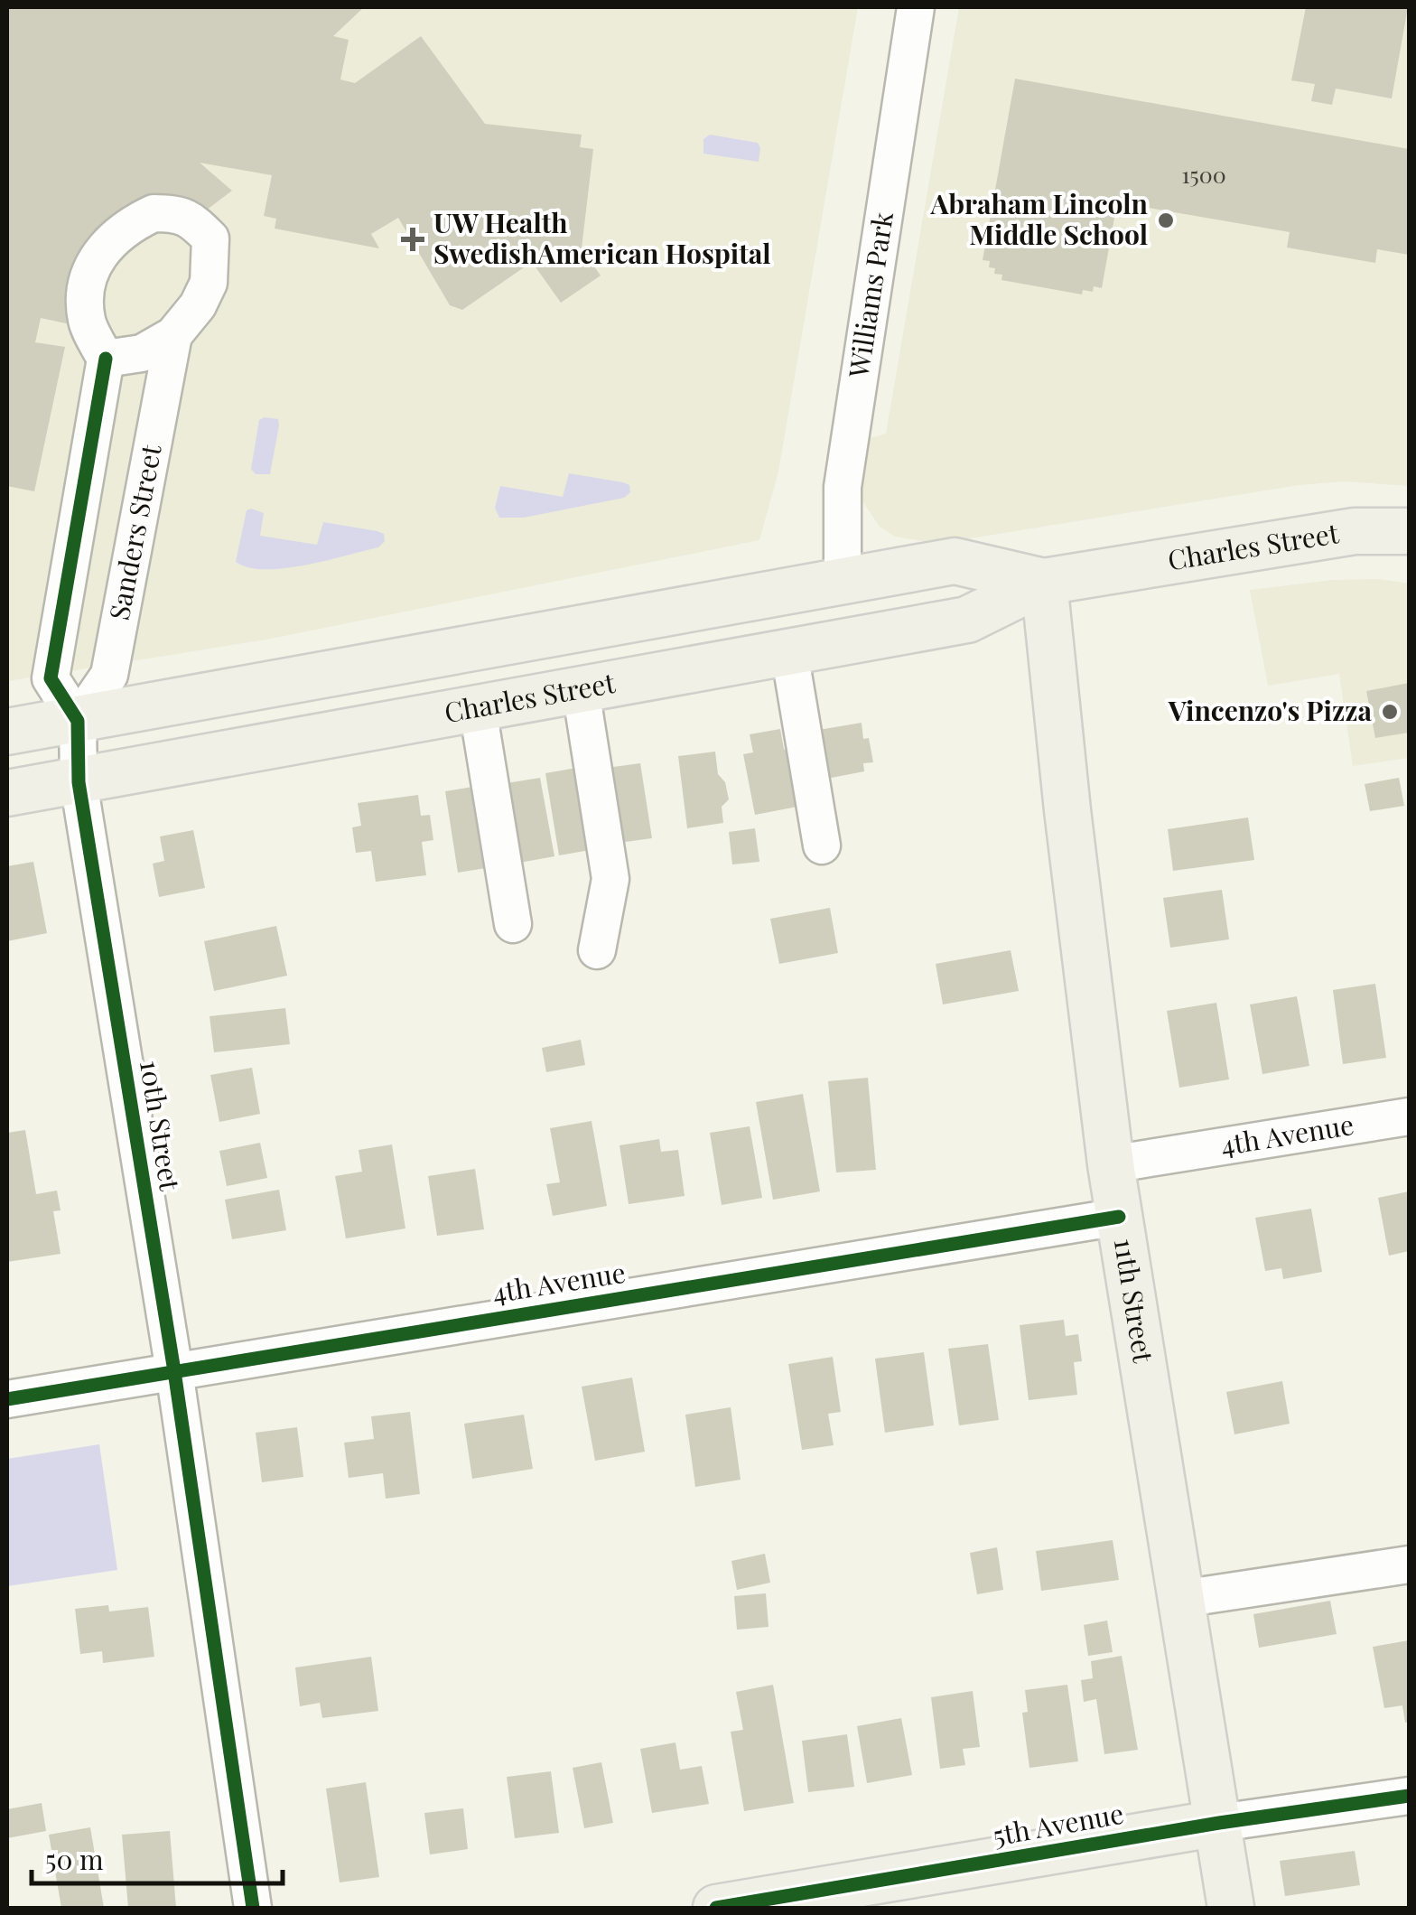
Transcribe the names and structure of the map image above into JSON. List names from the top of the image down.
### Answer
{
  "streets": {
    "main road": ["Charles Street", "11th Street", "5th Avenue"],
    "street": [
      "Williams Park",
      "Sanders Street",
      "10th Street",
      "4th Avenue"
    ]
  },
  "crossings": [
    ["Williams Park", "Charles Street"],
    ["Sanders Street", "Charles Street"],
    ["Sanders Street", "10th Street"],
    ["Charles Street", "10th Street"],
    ["Charles Street", "11th Street"],
    ["10th Street", "4th Avenue"],
    ["4th Avenue", "11th Street"],
    ["11th Street", "5th Avenue"]
  ],
  "places": {
    "other": ["Abraham Lincoln Middle School", "Vincenzo's Pizza"],
    "health": ["UW Health SwedishAmerican Hospital"]
  },
  "house_numbers": ["1500"],
  "scale_bar": "50 m"
}
